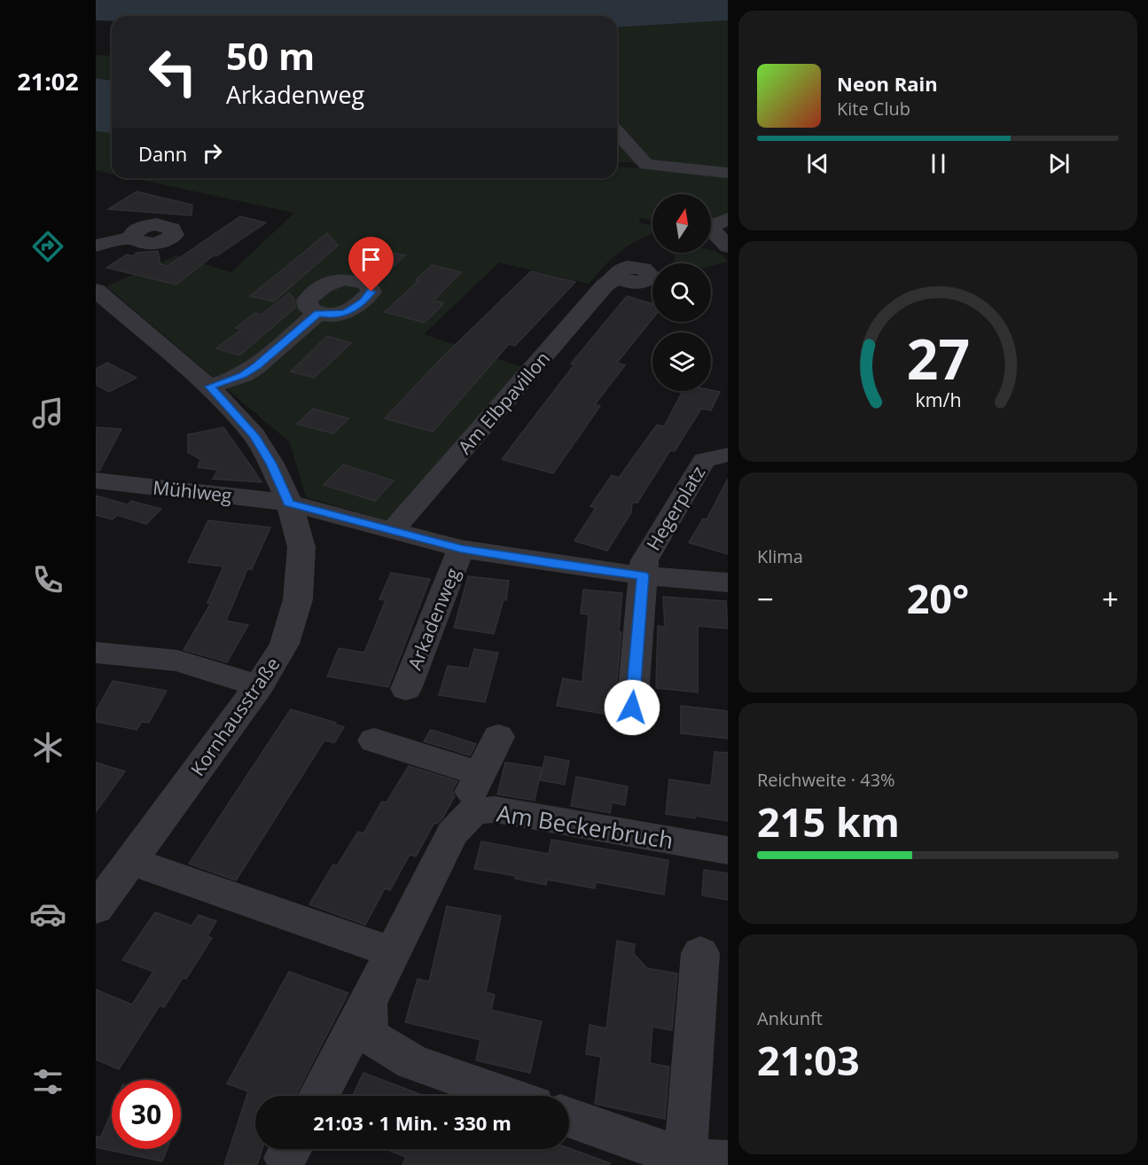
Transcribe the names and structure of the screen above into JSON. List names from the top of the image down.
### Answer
{
  "streets": {
    "street": [
      "Am Elbpavillon",
      "Mühlweg",
      "Hegerplatz",
      "Arkadenweg",
      "Kornhausstraße",
      "Am Beckerbruch"
    ]
  },
  "crossings": [
    ["Am Elbpavillon", "Arkadenweg"],
    ["Mühlweg", "Arkadenweg"],
    ["Mühlweg", "Kornhausstraße"],
    ["Hegerplatz", "Arkadenweg"],
    ["Arkadenweg", "Kornhausstraße"]
  ],
  "north": "top",
  "page": {
    "tabs": "21:02",
    "turn": ["50 m", "Arkadenweg"],
    "song": ["Neon Rain", "Kite Club"],
    "then": "Dann",
    "tile": [
      "Klima",
      ["Reichweite · 43%", "215 km"],
      ["Ankunft", "21:03"]
    ],
    "heat": ["−", "20°", "+"],
    "limit": "30",
    "trip": "21:03 · 1 Min. · 330 m",
    "gauge": ["27", "km/h"]
  }
}
